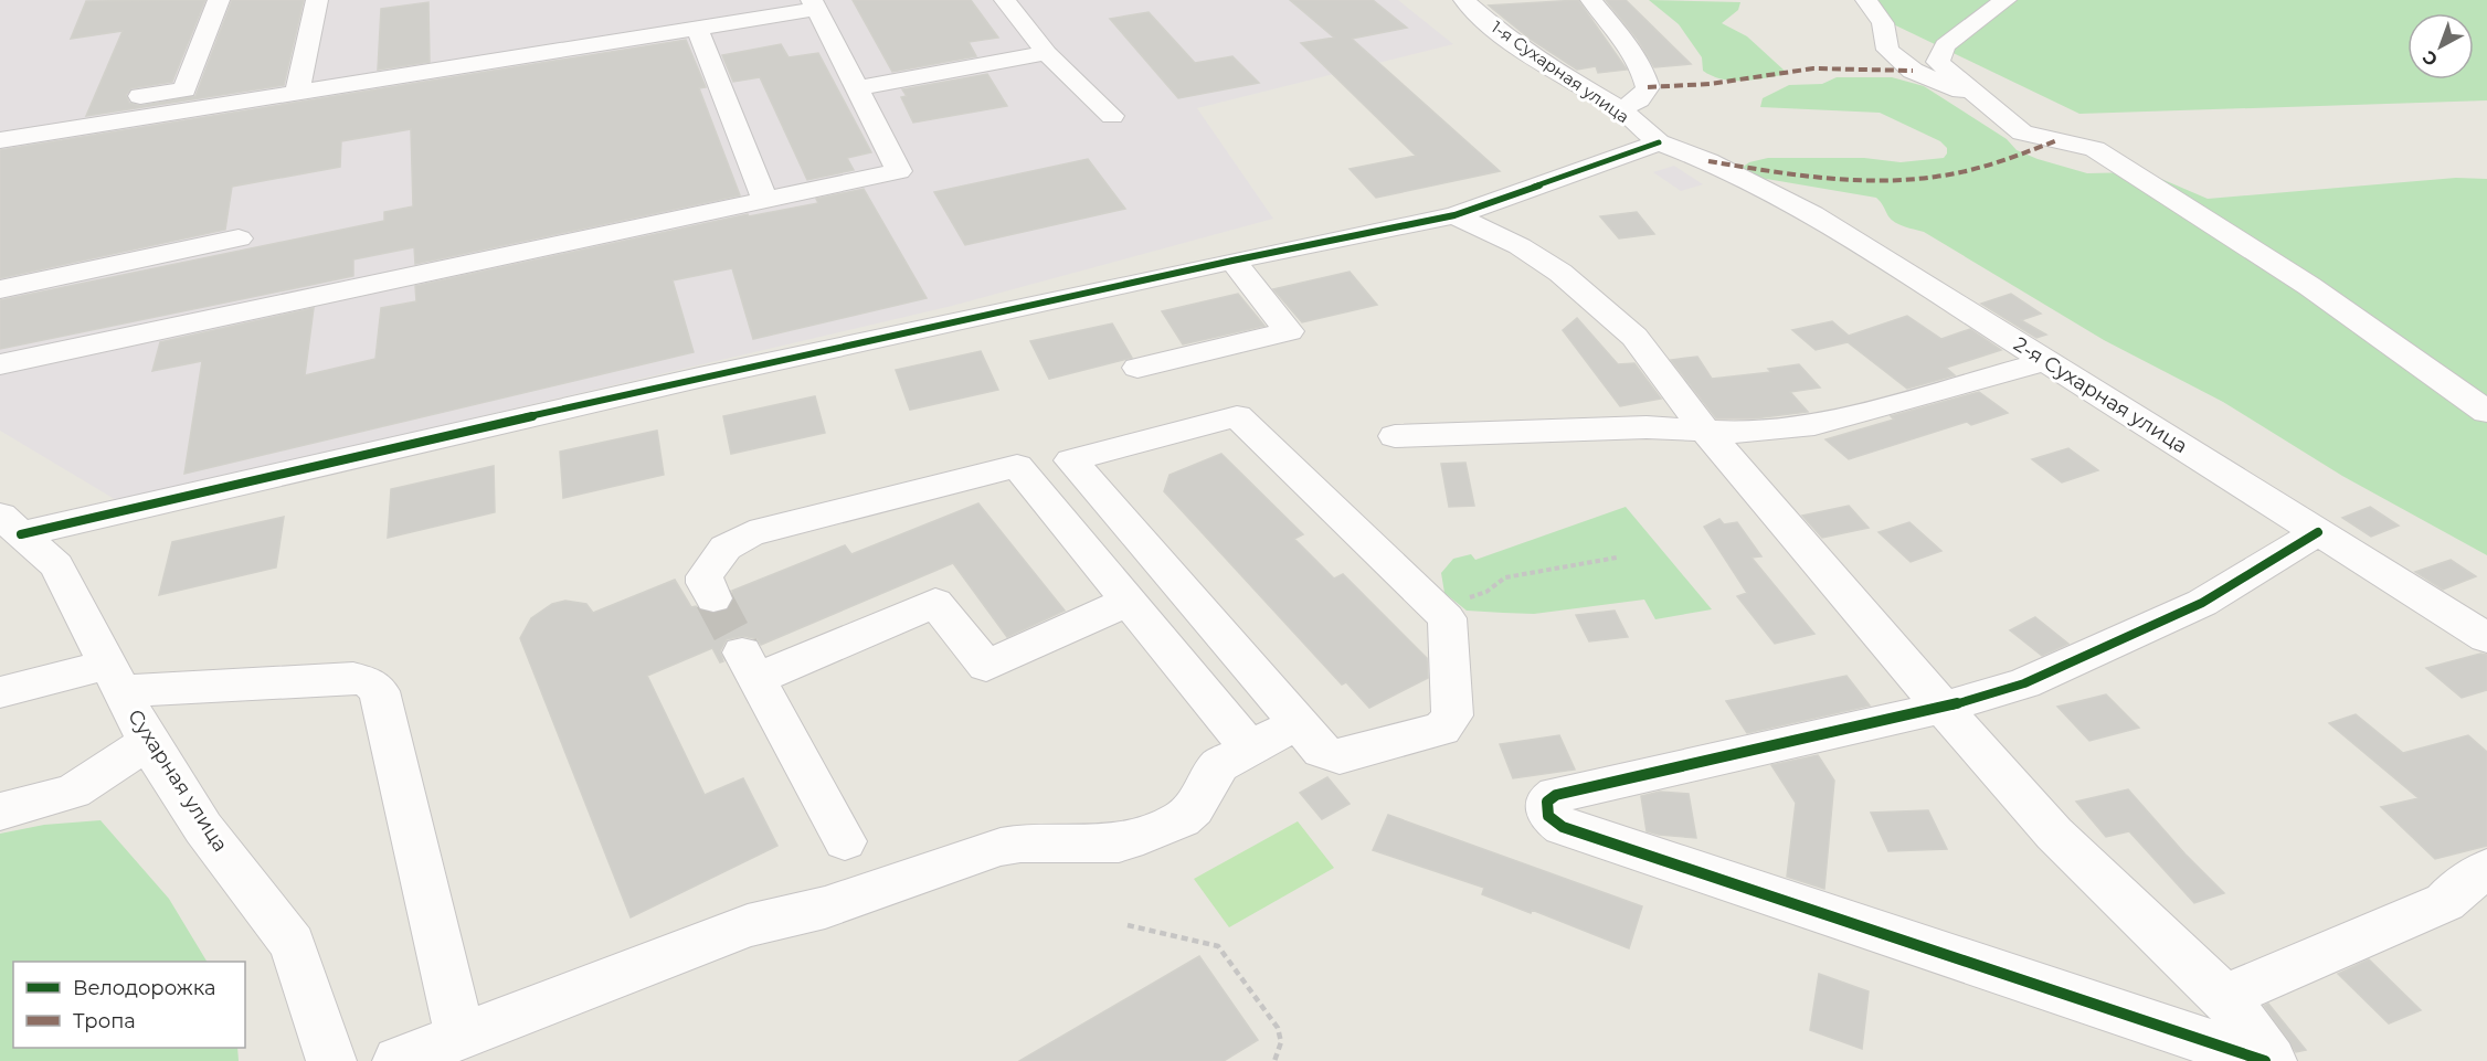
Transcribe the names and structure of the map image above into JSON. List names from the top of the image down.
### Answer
{
  "streets": {
    "street": ["1-я Сухарная улица", "2-я Сухарная улица", "Сухарная улица"]
  },
  "crossings": [
    ["1-я Сухарная улица", "2-я Сухарная улица"]
  ],
  "legend": ["Велодорожка", "Тропа"],
  "north": "bottom left"
}
